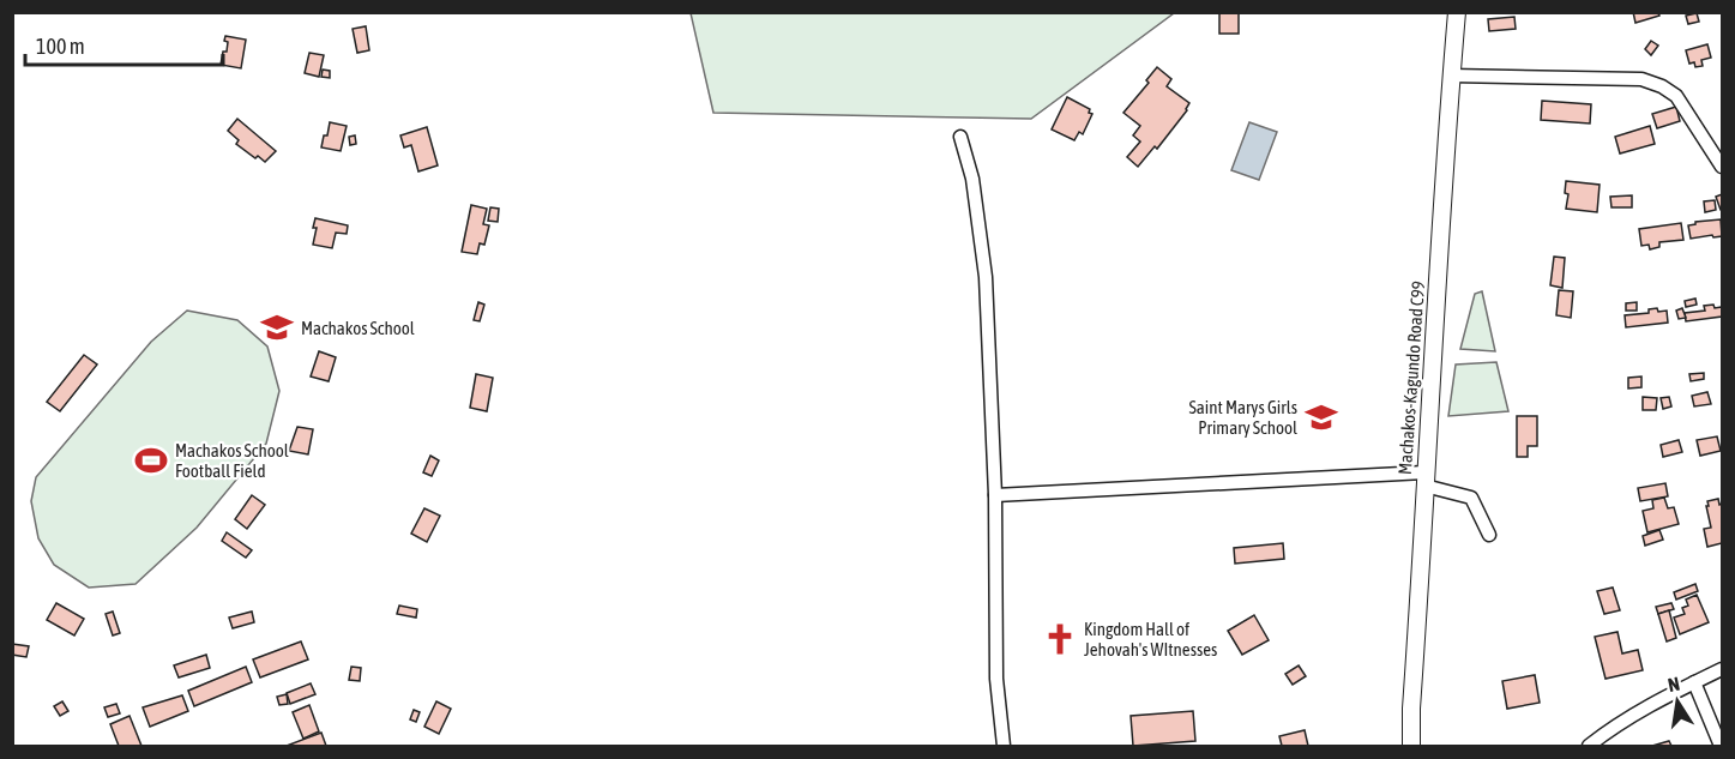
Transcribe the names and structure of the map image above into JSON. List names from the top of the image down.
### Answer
{
  "streets": {
    "main road": ["Machakos-Kagundo Road C99"]
  },
  "places": {
    "school or university": ["Machakos School", "Saint Marys Girls Primary School"],
    "sports": ["Machakos School Football Field"],
    "church": ["Kingdom Hall of Jehovah's WItnesses"]
  },
  "scale_bar": "100 m",
  "north": "top"
}
